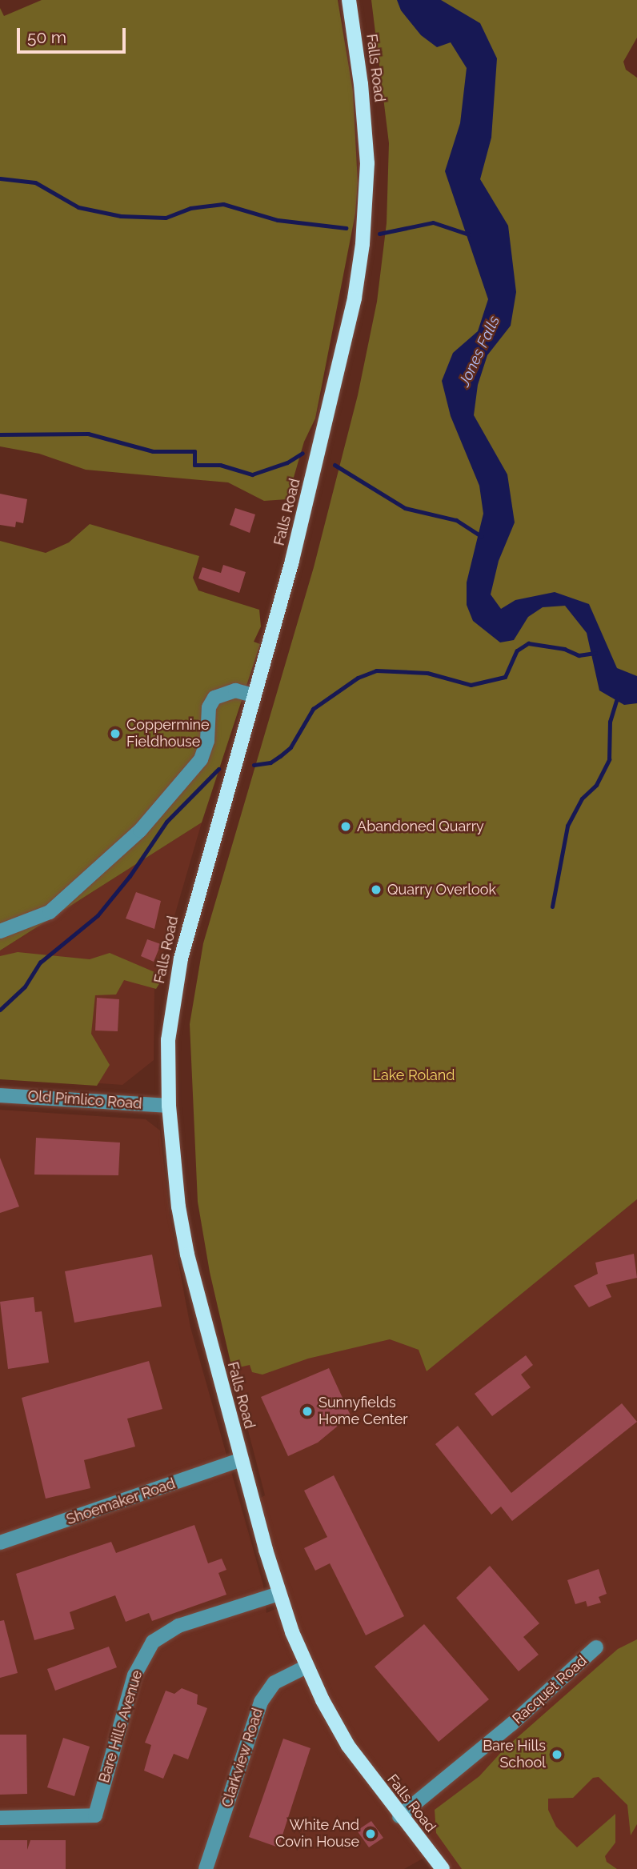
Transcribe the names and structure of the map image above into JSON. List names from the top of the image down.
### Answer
{
  "streets": {
    "main road": ["Falls Road"],
    "street": [
      "Old Pimlico Road",
      "Shoemaker Road",
      "Racquet Road",
      "Bare Hills Avenue",
      "Clarkview Road"
    ]
  },
  "crossings": [
    ["Falls Road", "Old Pimlico Road"],
    ["Falls Road", "Shoemaker Road"],
    ["Falls Road", "Racquet Road"],
    ["Falls Road", "Bare Hills Avenue"],
    ["Falls Road", "Clarkview Road"]
  ],
  "water": ["Jones Falls"],
  "parks": ["Lake Roland"],
  "places": [
    "Coppermine Fieldhouse",
    "Abandoned Quarry",
    "Quarry Overlook",
    "Sunnyfields Home Center",
    "Bare Hills School",
    "White And Covin House"
  ],
  "scale_bar": "50 m"
}
